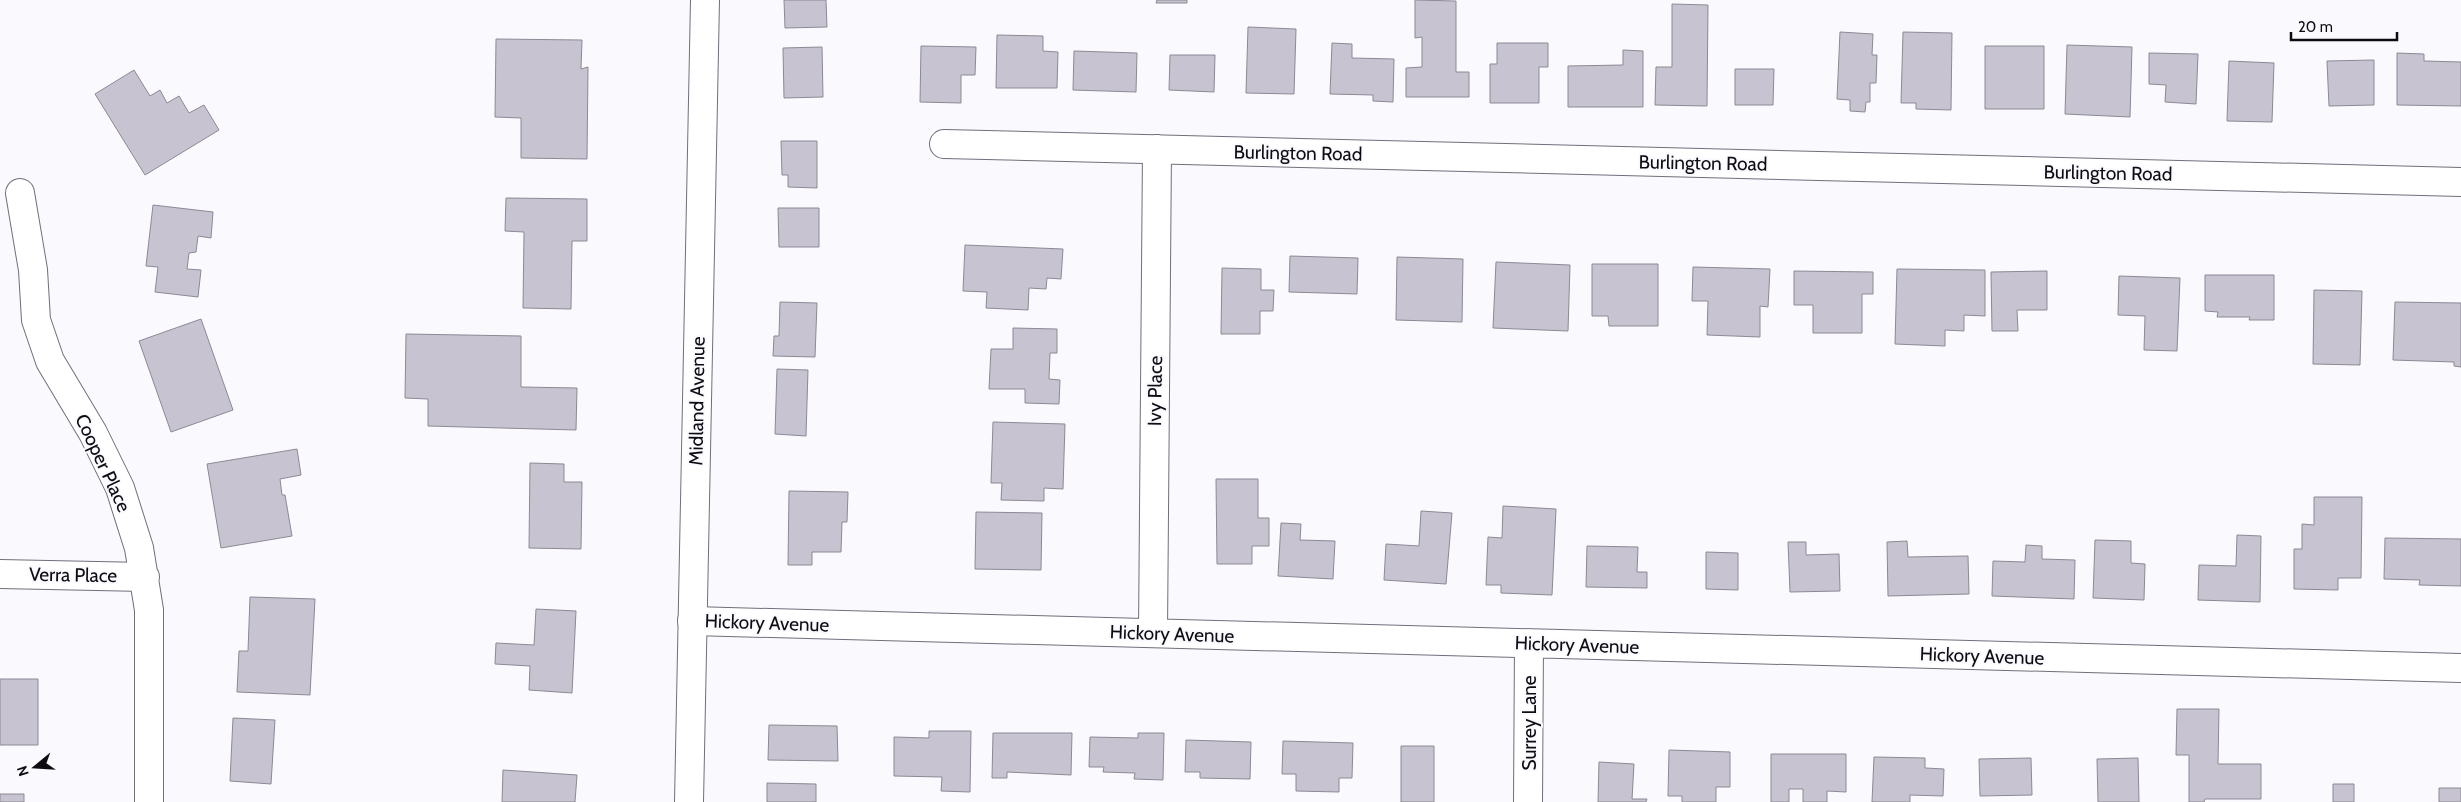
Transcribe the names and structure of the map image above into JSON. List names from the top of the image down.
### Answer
{
  "streets": {
    "street": [
      "Burlington Road",
      "Ivy Place",
      "Midland Avenue",
      "Cooper Place",
      "Verra Place",
      "Hickory Avenue",
      "Surrey Lane"
    ]
  },
  "crossings": [
    ["Burlington Road", "Ivy Place"],
    ["Ivy Place", "Hickory Avenue"],
    ["Midland Avenue", "Hickory Avenue"],
    ["Cooper Place", "Verra Place"],
    ["Hickory Avenue", "Surrey Lane"]
  ],
  "scale_bar": "20 m",
  "north": "left"
}
